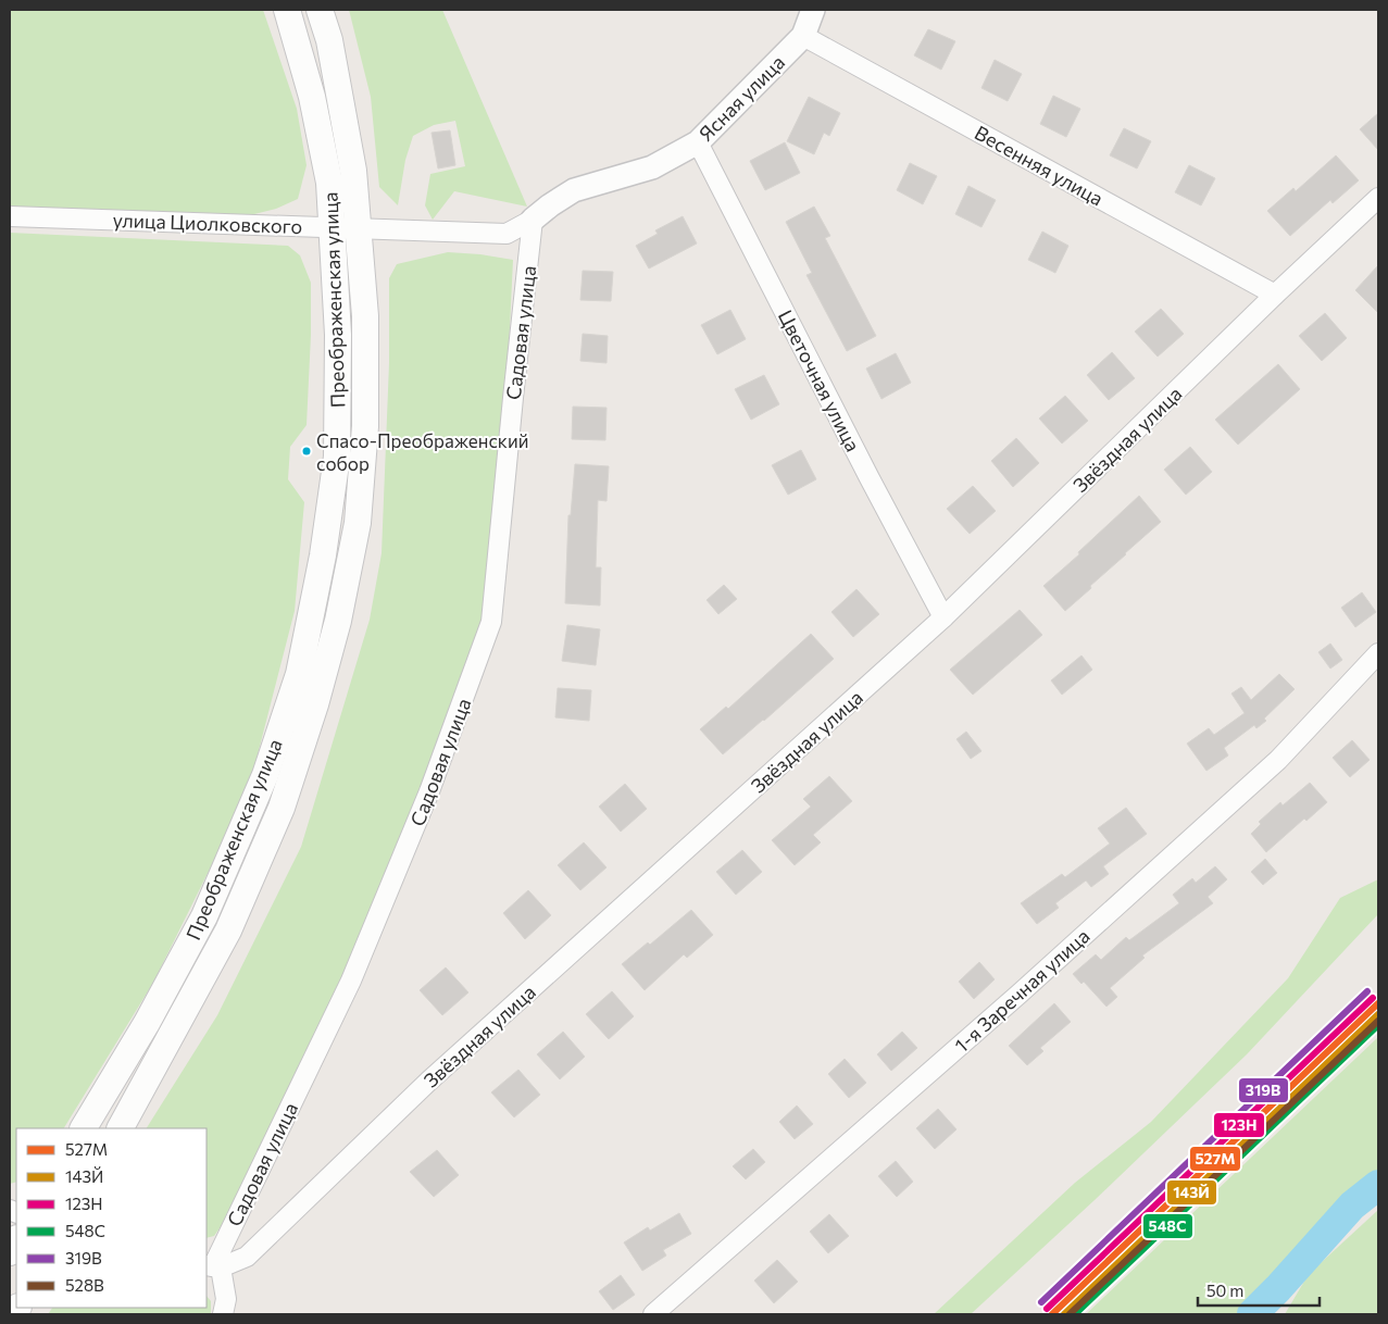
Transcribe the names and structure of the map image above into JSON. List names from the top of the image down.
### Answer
{
  "streets": {
    "main road": ["Преображенская улица"],
    "street": [
      "Ясная улица",
      "Весенняя улица",
      "улица Циолковского",
      "Садовая улица",
      "Цветочная улица",
      "Звёздная улица",
      "1-я Заречная улица"
    ]
  },
  "crossings": [
    ["Ясная улица", "Весенняя улица"],
    ["Ясная улица", "улица Циолковского"],
    ["Ясная улица", "Садовая улица"],
    ["Ясная улица", "Цветочная улица"],
    ["Весенняя улица", "Звёздная улица"],
    ["улица Циолковского", "Преображенская улица"],
    ["улица Циолковского", "Садовая улица"],
    ["Садовая улица", "Звёздная улица"],
    ["Цветочная улица", "Звёздная улица"]
  ],
  "places": ["Спасо-Преображенский собор"],
  "lines": [
    "transit line 319В",
    "transit line 123Н",
    "transit line 527М",
    "transit line 143Й",
    "transit line 528В",
    "transit line 548С"
  ],
  "legend": [
    "527М",
    "143Й",
    "123Н",
    "548С",
    "319В",
    "528В"
  ],
  "scale_bar": "50 m"
}
